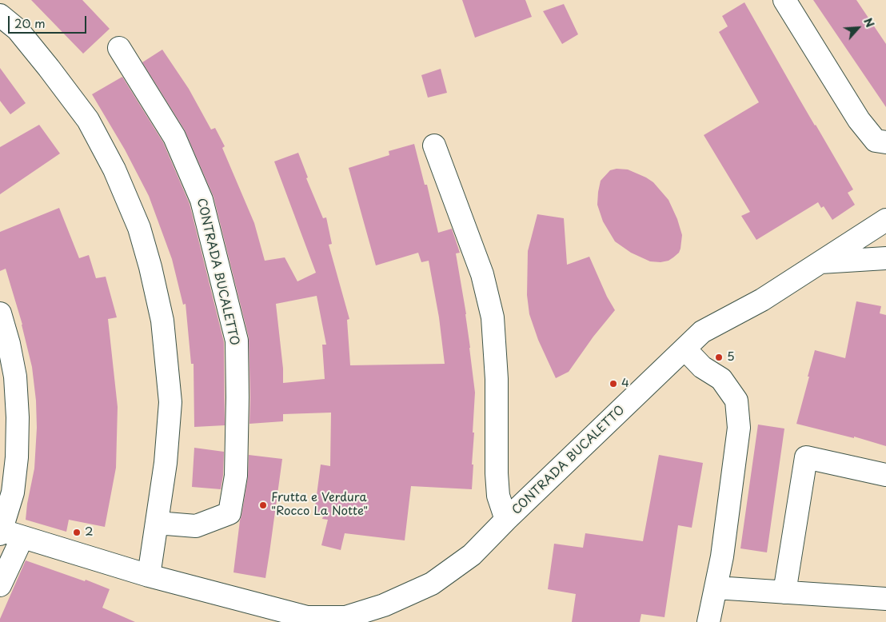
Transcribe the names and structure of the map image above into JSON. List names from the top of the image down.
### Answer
{
  "streets": {
    "street": ["CONTRADA BUCALETTO"]
  },
  "places": [
    "5",
    "4",
    "Frutta e Verdura \"Rocco La Notte\"",
    "2"
  ],
  "scale_bar": "20 m",
  "north": "top right"
}
